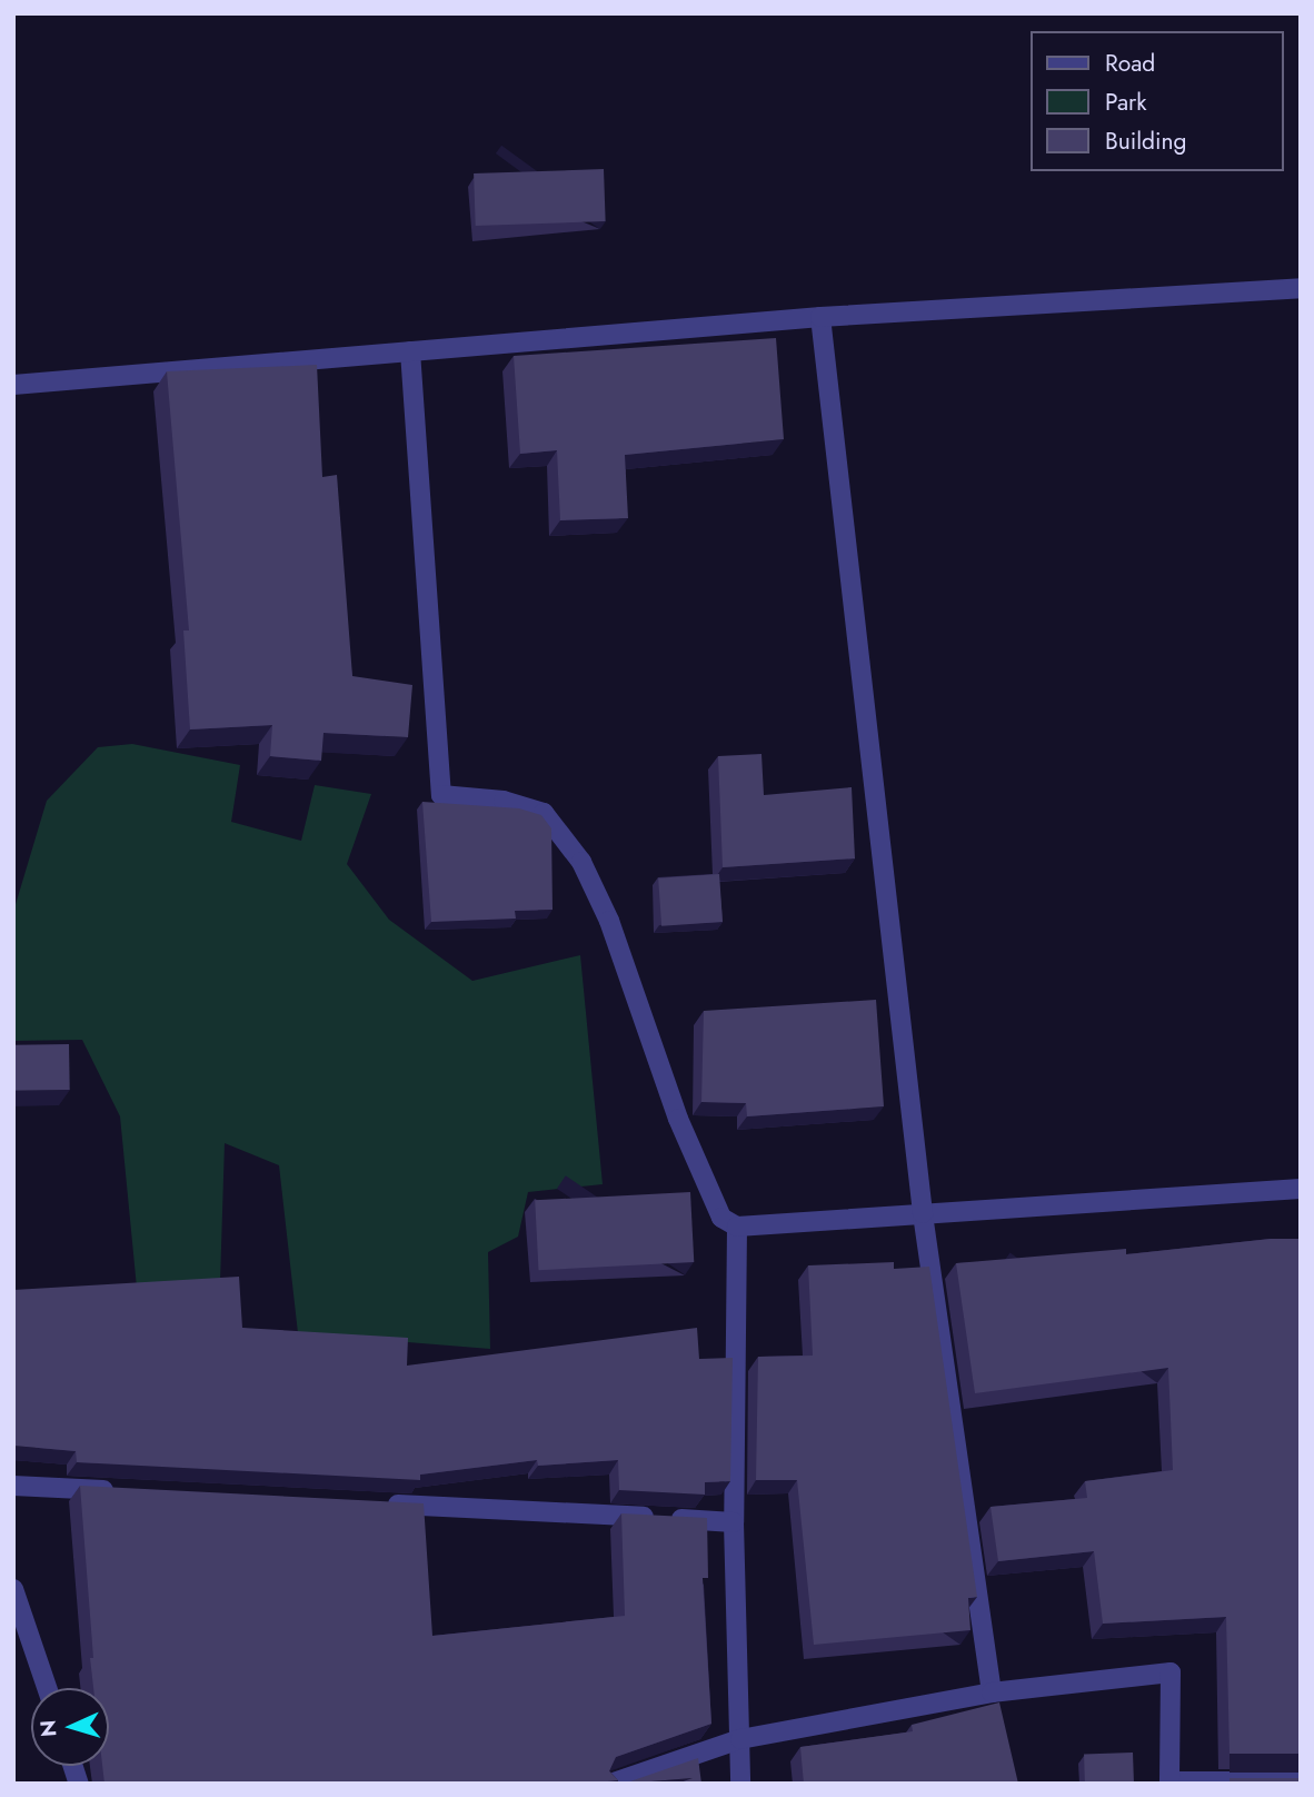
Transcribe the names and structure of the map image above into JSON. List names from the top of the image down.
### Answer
{
  "legend": ["Road", "Park", "Building"],
  "north": "left"
}
